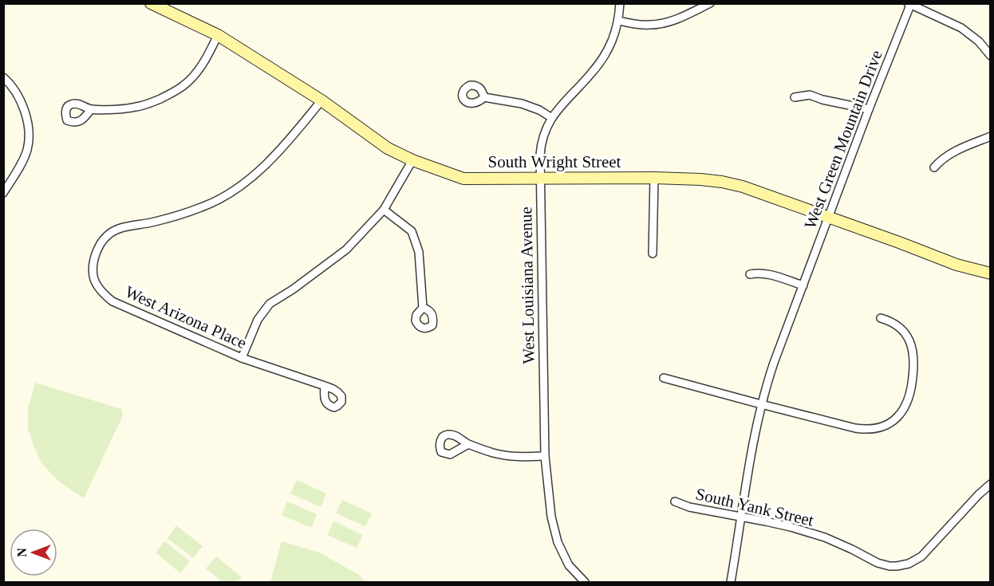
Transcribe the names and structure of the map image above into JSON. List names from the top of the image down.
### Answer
{
  "streets": {
    "street": [
      "West Green Mountain Drive",
      "South Wright Street",
      "West Louisiana Avenue",
      "West Arizona Place",
      "South Yank Street"
    ]
  },
  "crossings": [
    ["West Green Mountain Drive", "South Wright Street"],
    ["West Green Mountain Drive", "South Yank Street"],
    ["South Wright Street", "West Louisiana Avenue"],
    ["South Wright Street", "West Arizona Place"]
  ],
  "north": "left"
}
